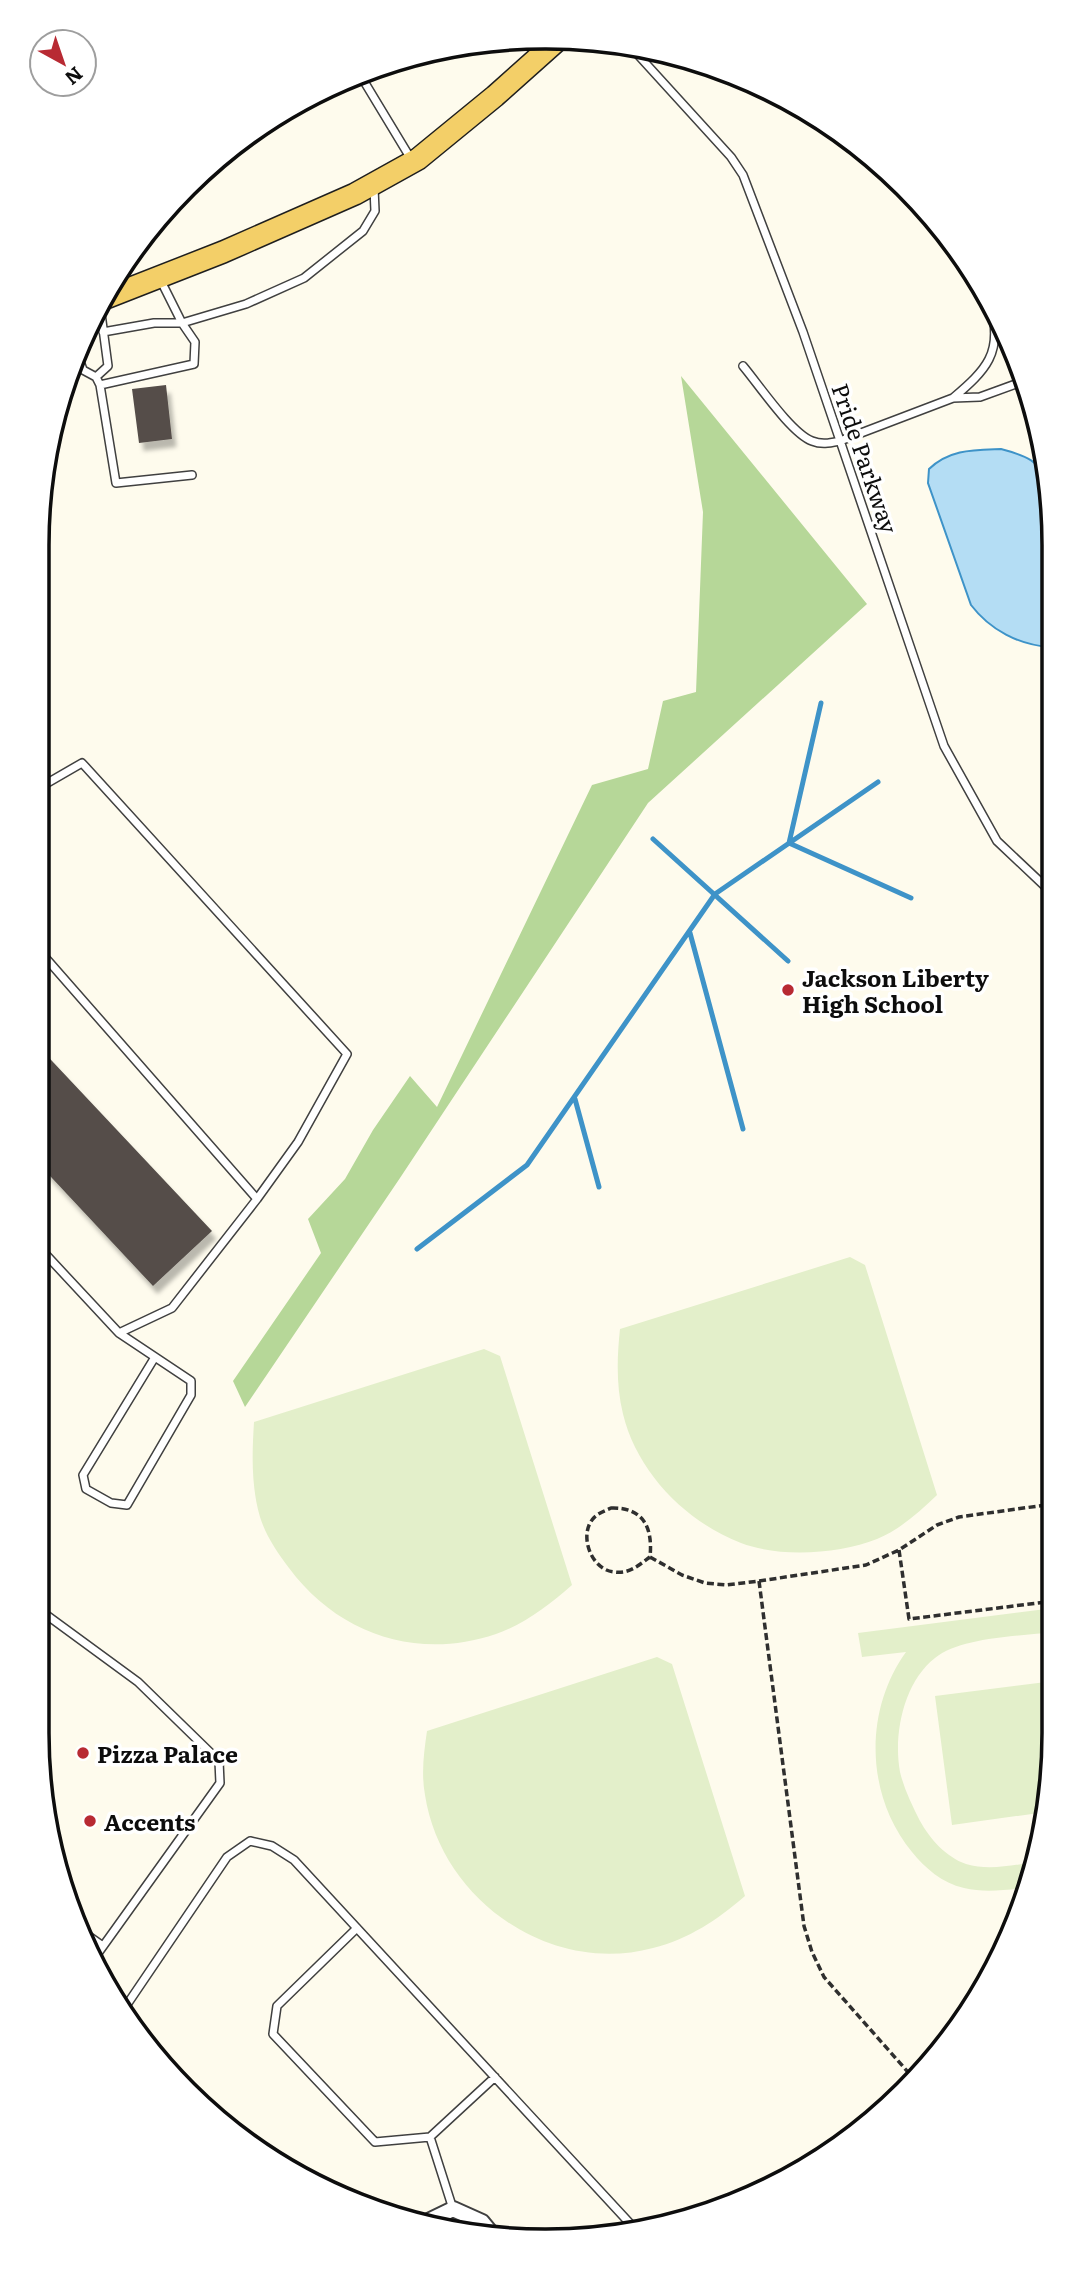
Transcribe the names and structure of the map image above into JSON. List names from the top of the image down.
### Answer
{
  "streets": {
    "lane": ["Pride Parkway"]
  },
  "places": ["Jackson Liberty High School", "Pizza Palace", "Accents"],
  "north": "bottom right"
}
